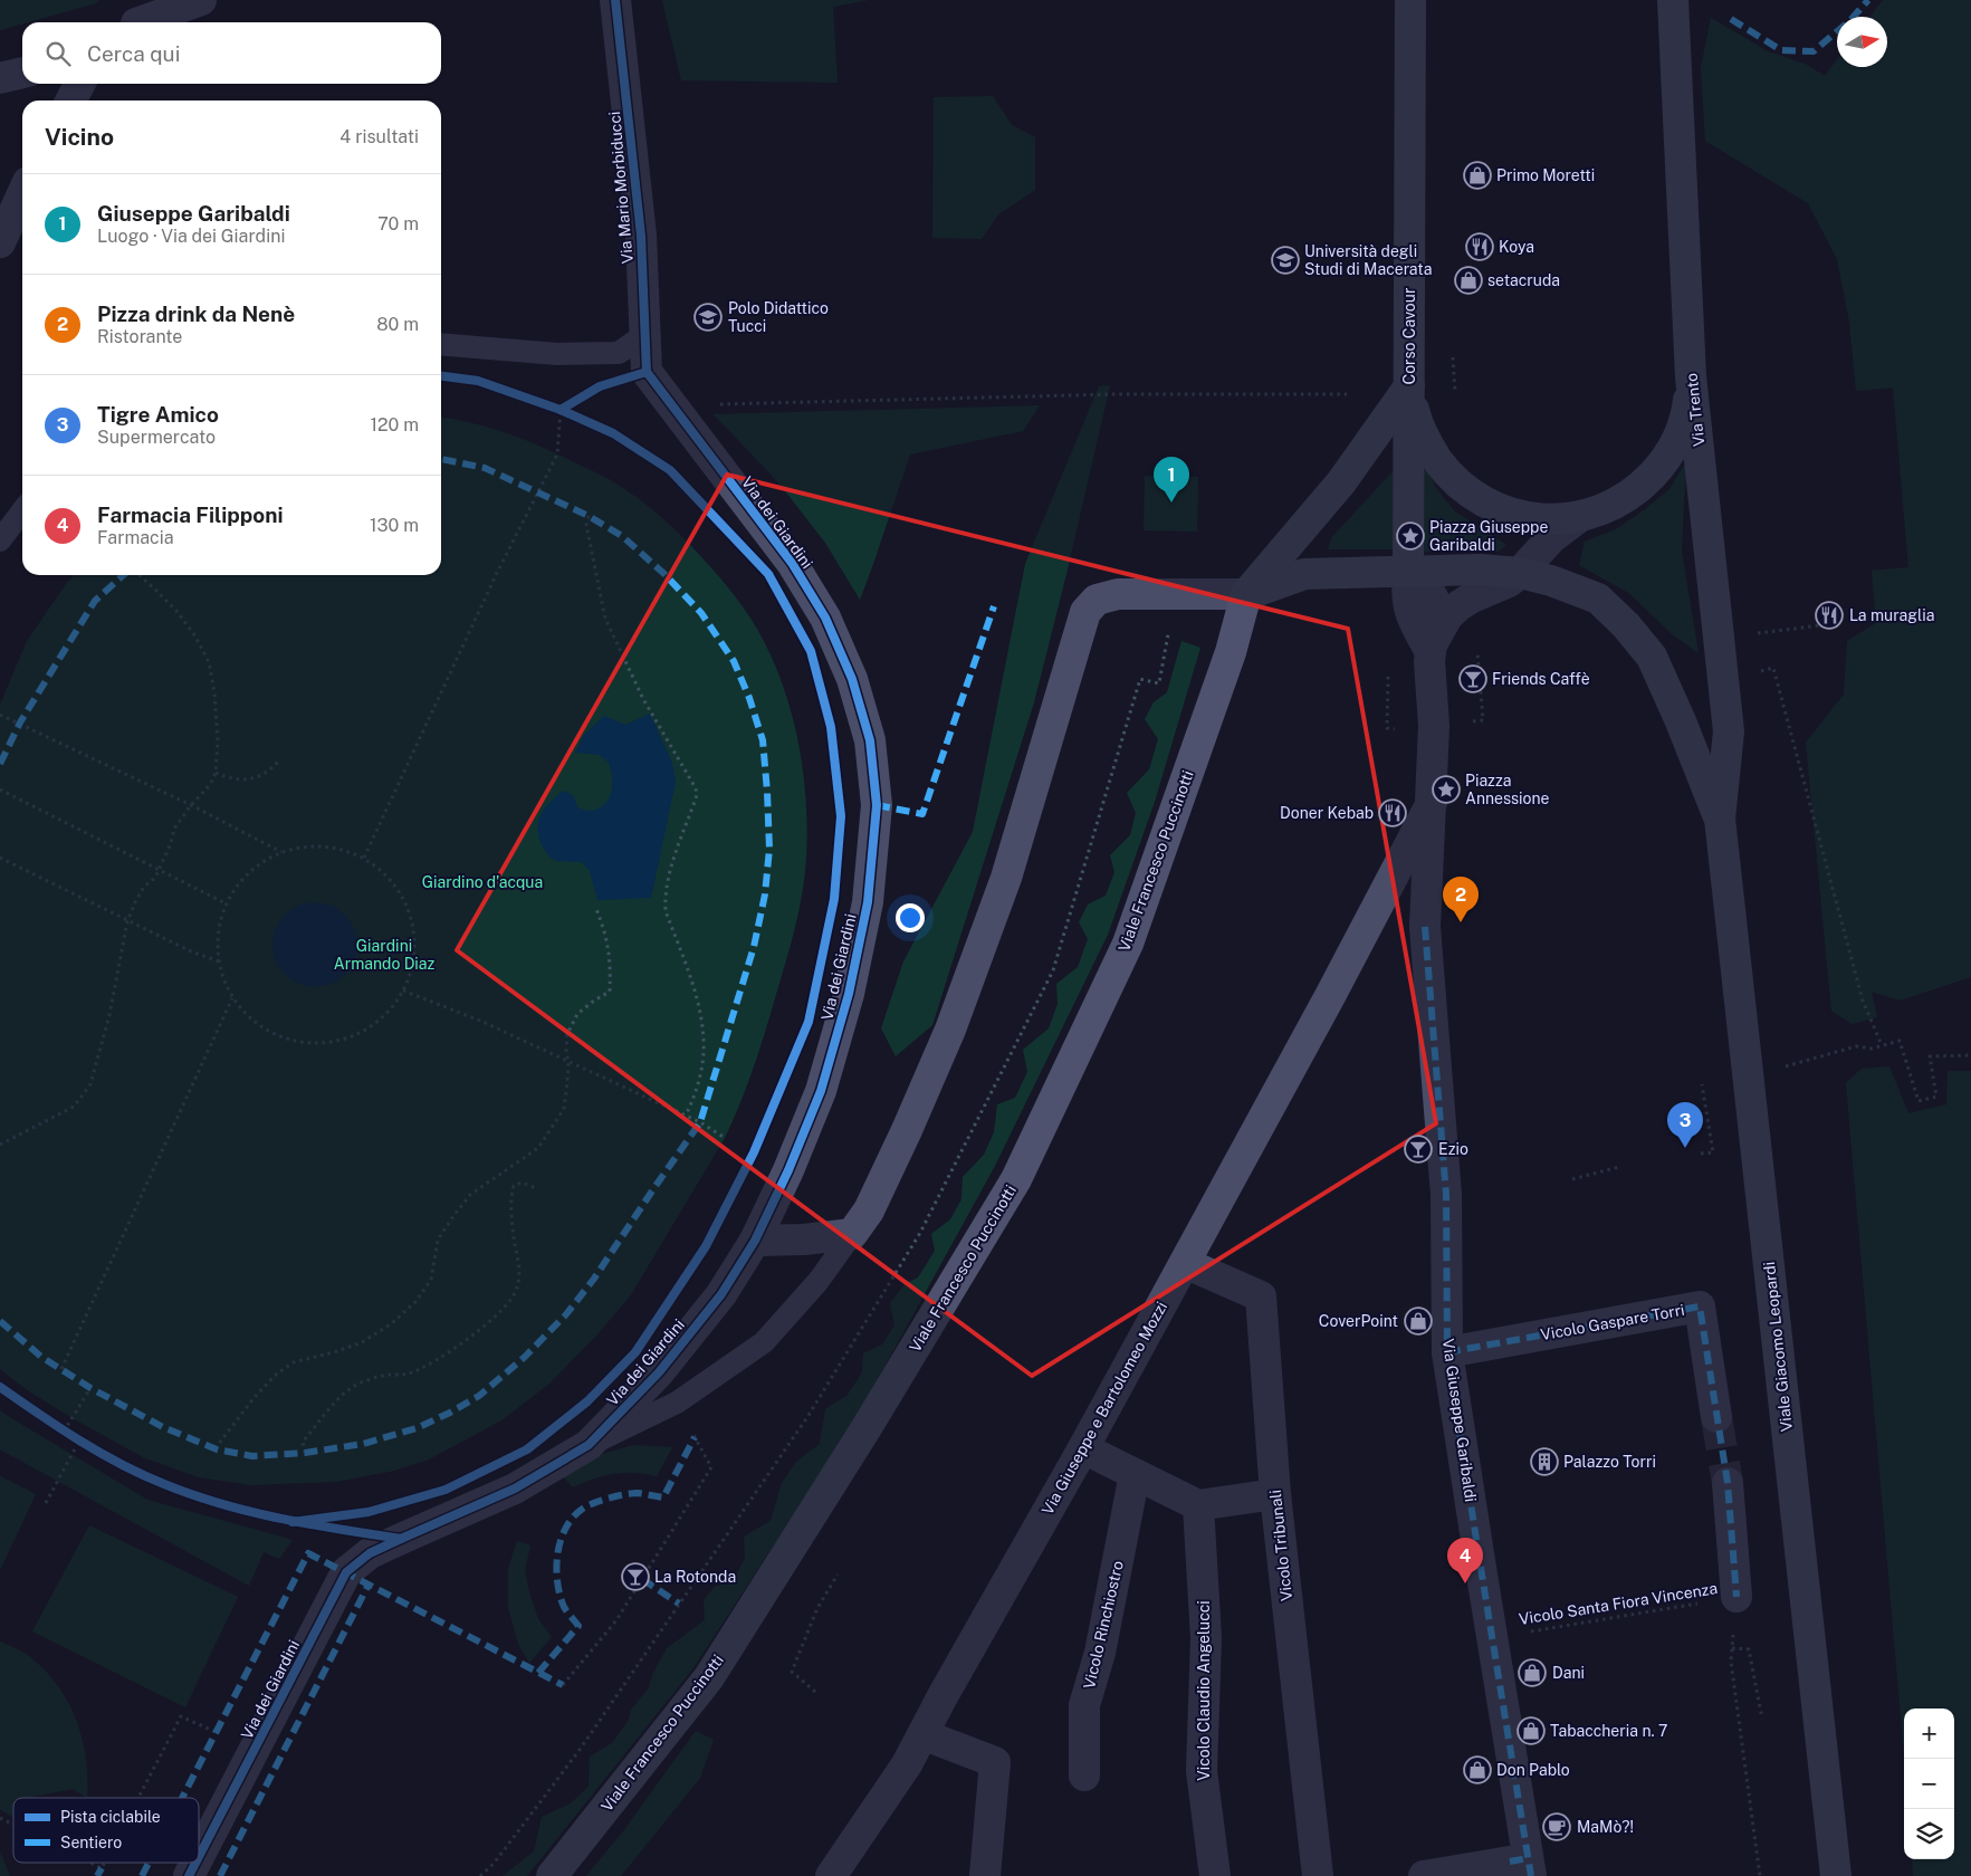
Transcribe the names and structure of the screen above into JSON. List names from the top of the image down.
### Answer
{
  "streets": {
    "main road": [
      "Corso Cavour",
      "Via Trento",
      "Viale Francesco Puccinotti",
      "Viale Giacomo Leopardi"
    ],
    "street": [
      "Via Mario Morbiducci",
      "Via dei Giardini",
      "Vicolo Gaspare Torri",
      "Via Giuseppe e Bartolomeo Mozzi",
      "Via Giuseppe Garibaldi",
      "Vicolo Tribunali",
      "Vicolo Rinchiostro",
      "Vicolo Claudio Angelucci"
    ],
    "path": ["Vicolo Santa Fiora Vincenza"]
  },
  "crossings": [
    ["Via Mario Morbiducci", "Via dei Giardini"],
    ["Via Trento", "Viale Giacomo Leopardi"],
    ["Vicolo Gaspare Torri", "Via Giuseppe Garibaldi"],
    ["Via Giuseppe e Bartolomeo Mozzi", "Via Giuseppe Garibaldi"],
    ["Via Giuseppe e Bartolomeo Mozzi", "Vicolo Tribunali"],
    ["Via Giuseppe Garibaldi", "Vicolo Santa Fiora Vincenza"]
  ],
  "parks": ["Giardino d'acqua", "Giardini Armando Diaz"],
  "places": {
    "shop": [
      "Primo Moretti",
      "setacruda",
      "CoverPoint",
      "Dani",
      "Tabaccheria n. 7",
      "Don Pablo"
    ],
    "restaurant": ["Koya", "La muraglia", "Doner Kebab"],
    "school or university": ["Università degli Studi di Macerata", "Polo Didattico Tucci"],
    "place": ["Piazza Giuseppe Garibaldi", "Piazza Annessione"],
    "bar": ["Friends Caffè", "Ezio", "La Rotonda"],
    "building": ["Palazzo Torri"],
    "cafe": ["MaMò?!"]
  },
  "legend": ["Pista ciclabile", "Sentiero"],
  "north": "right",
  "page": {
    "search": "Cerca qui",
    "heading": ["Vicino", "4 risultati"],
    "list": [
      {
        "mark": "1",
        "name": "Giuseppe Garibaldi",
        "note": "Luogo · Via dei Giardini",
        "value": "70 m"
      },
      {
        "mark": "2",
        "name": "Pizza drink da Nenè",
        "note": "Ristorante",
        "value": "80 m"
      },
      {
        "mark": "3",
        "name": "Tigre Amico",
        "note": "Supermercato",
        "value": "120 m"
      },
      {
        "mark": "4",
        "name": "Farmacia Filipponi",
        "note": "Farmacia",
        "value": "130 m"
      }
    ],
    "pins": [
      "1",
      "2",
      "3",
      "4"
    ],
    "map_buttons": ["+", "−"]
  }
}
